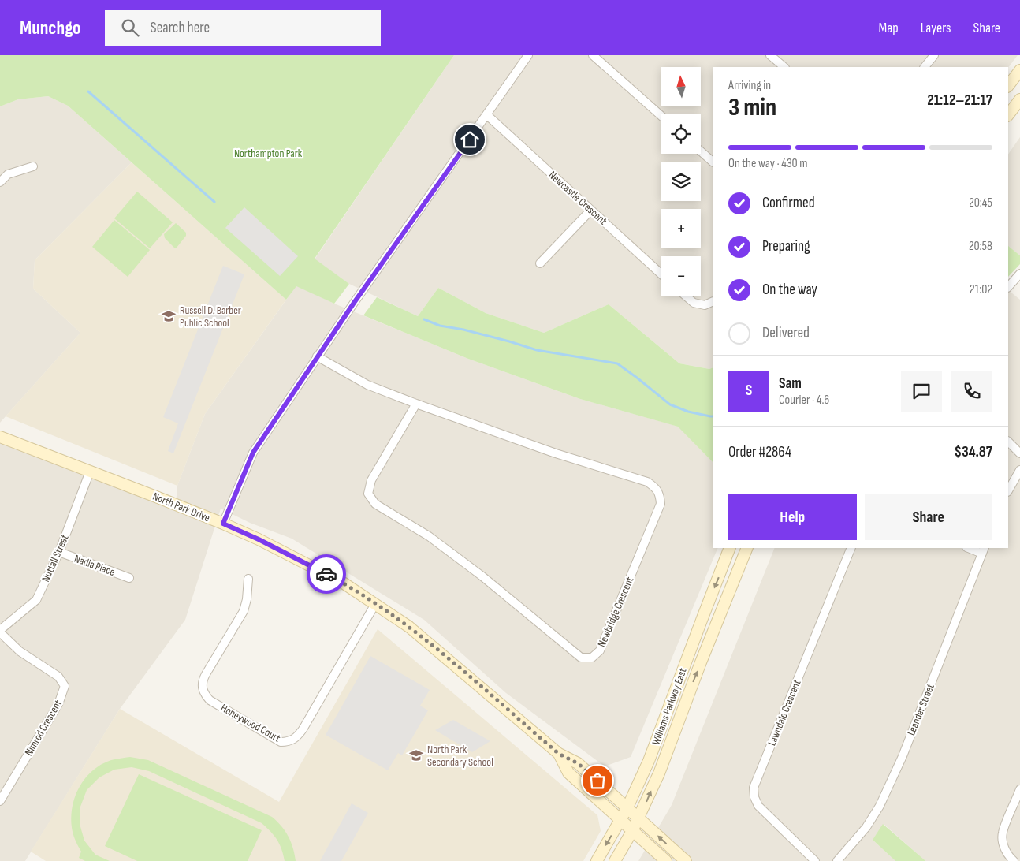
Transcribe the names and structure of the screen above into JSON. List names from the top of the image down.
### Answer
{
  "streets": {
    "main road": ["North Park Drive", "Williams Parkway East"],
    "street": [
      "Newcastle Crescent",
      "Nuttall Street",
      "Nadia Place",
      "Newbridge Crescent",
      "Leander Street",
      "Lawndale Crescent",
      "Honeywood Court",
      "Nimrod Crescent"
    ]
  },
  "crossings": [
    ["North Park Drive", "Nuttall Street"],
    ["North Park Drive", "Williams Parkway East"],
    ["North Park Drive", "Honeywood Court"],
    ["Nuttall Street", "Nadia Place"],
    ["Nuttall Street", "Nimrod Crescent"]
  ],
  "parks": ["Northampton Park"],
  "places": {
    "school or university": ["Russell D. Barber Public School", "North Park Secondary School"]
  },
  "north": "top",
  "page": {
    "header": "Munchgo",
    "search": "Search here",
    "nav": ["Map", "Layers", "Share"],
    "map_buttons": ["+", "−"],
    "heading": ["3 min", "Arriving in", "21:12–21:17"],
    "panel": [
      "Sam",
      "Courier · 4.6",
      "Order #2864",
      "$34.87"
    ],
    "bar": "On the way · 430 m",
    "list": [
      ["Confirmed", "20:45"],
      ["Preparing", "20:58"],
      ["On the way", "21:02"],
      "Delivered"
    ],
    "round": "S",
    "buttons": ["Help", "Share"]
  }
}
